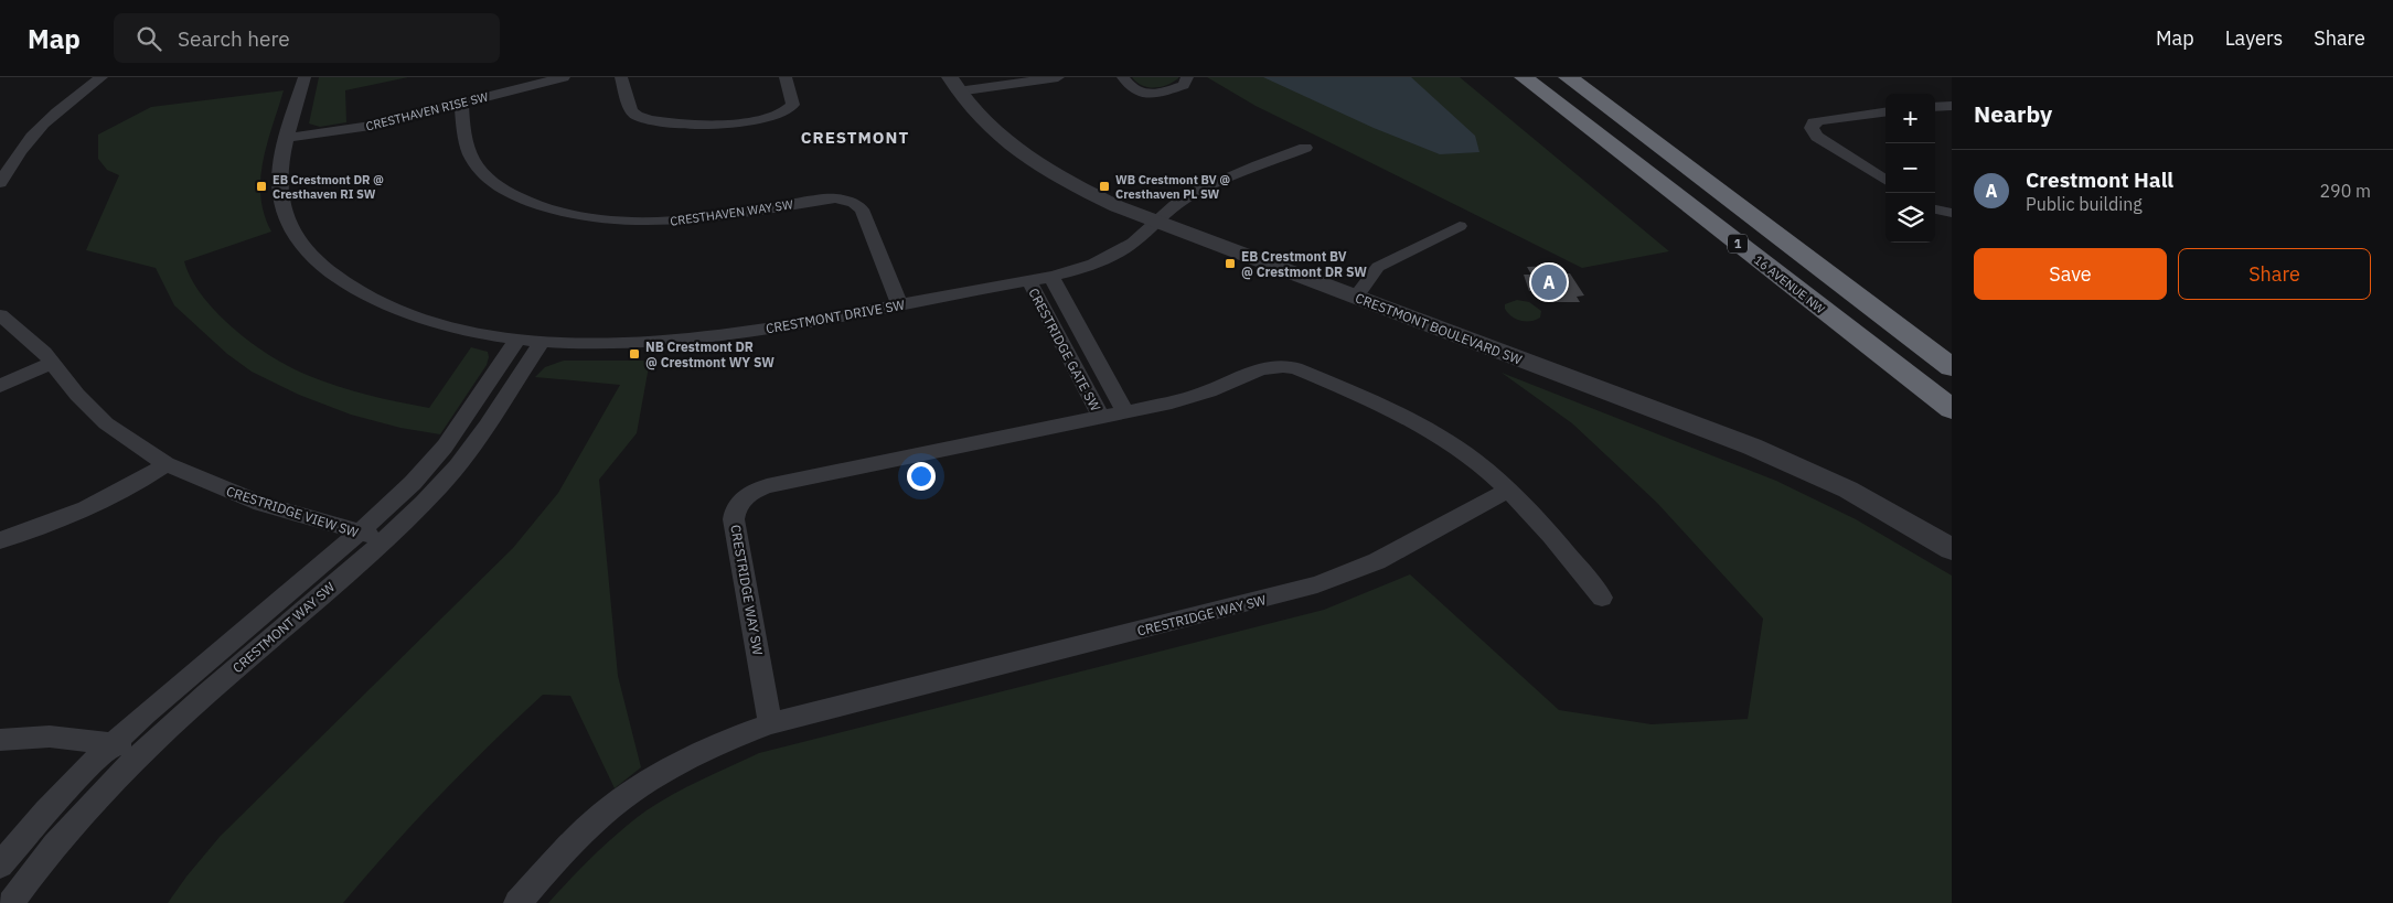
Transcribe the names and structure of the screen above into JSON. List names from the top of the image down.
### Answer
{
  "streets": {
    "highway": ["1", "16 AVENUE NW"],
    "street": [
      "CRESTHAVEN RISE SW",
      "CRESTHAVEN WAY SW",
      "CRESTMONT DRIVE SW",
      "CRESTMONT BOULEVARD SW",
      "CRESTRIDGE GATE SW",
      "CRESTRIDGE VIEW SW",
      "CRESTRIDGE WAY SW",
      "CRESTMONT WAY SW"
    ]
  },
  "crossings": [
    ["CRESTHAVEN RISE SW", "CRESTHAVEN WAY SW"],
    ["CRESTHAVEN RISE SW", "CRESTMONT DRIVE SW"],
    ["CRESTHAVEN WAY SW", "CRESTMONT DRIVE SW"],
    ["CRESTMONT DRIVE SW", "CRESTMONT BOULEVARD SW"],
    ["CRESTMONT DRIVE SW", "CRESTRIDGE GATE SW"],
    ["CRESTMONT DRIVE SW", "CRESTMONT WAY SW"],
    ["CRESTRIDGE GATE SW", "CRESTRIDGE WAY SW"],
    ["CRESTRIDGE VIEW SW", "CRESTMONT WAY SW"]
  ],
  "districts": ["CRESTMONT"],
  "places": {
    "transit": [
      "EB Crestmont DR @ Cresthaven RI SW",
      "WB Crestmont BV @ Cresthaven PL SW",
      "EB Crestmont BV @ Crestmont DR SW",
      "NB Crestmont DR @ Crestmont WY SW"
    ]
  },
  "page": {
    "header": "Map",
    "search": "Search here",
    "nav": ["Map", "Layers", "Share"],
    "heading": "Nearby",
    "map_buttons": ["+", "−"],
    "list": [
      {
        "mark": "A",
        "name": "Crestmont Hall",
        "note": "Public building",
        "value": "290 m"
      }
    ],
    "buttons": ["Save", "Share"],
    "pins": "A"
  }
}
